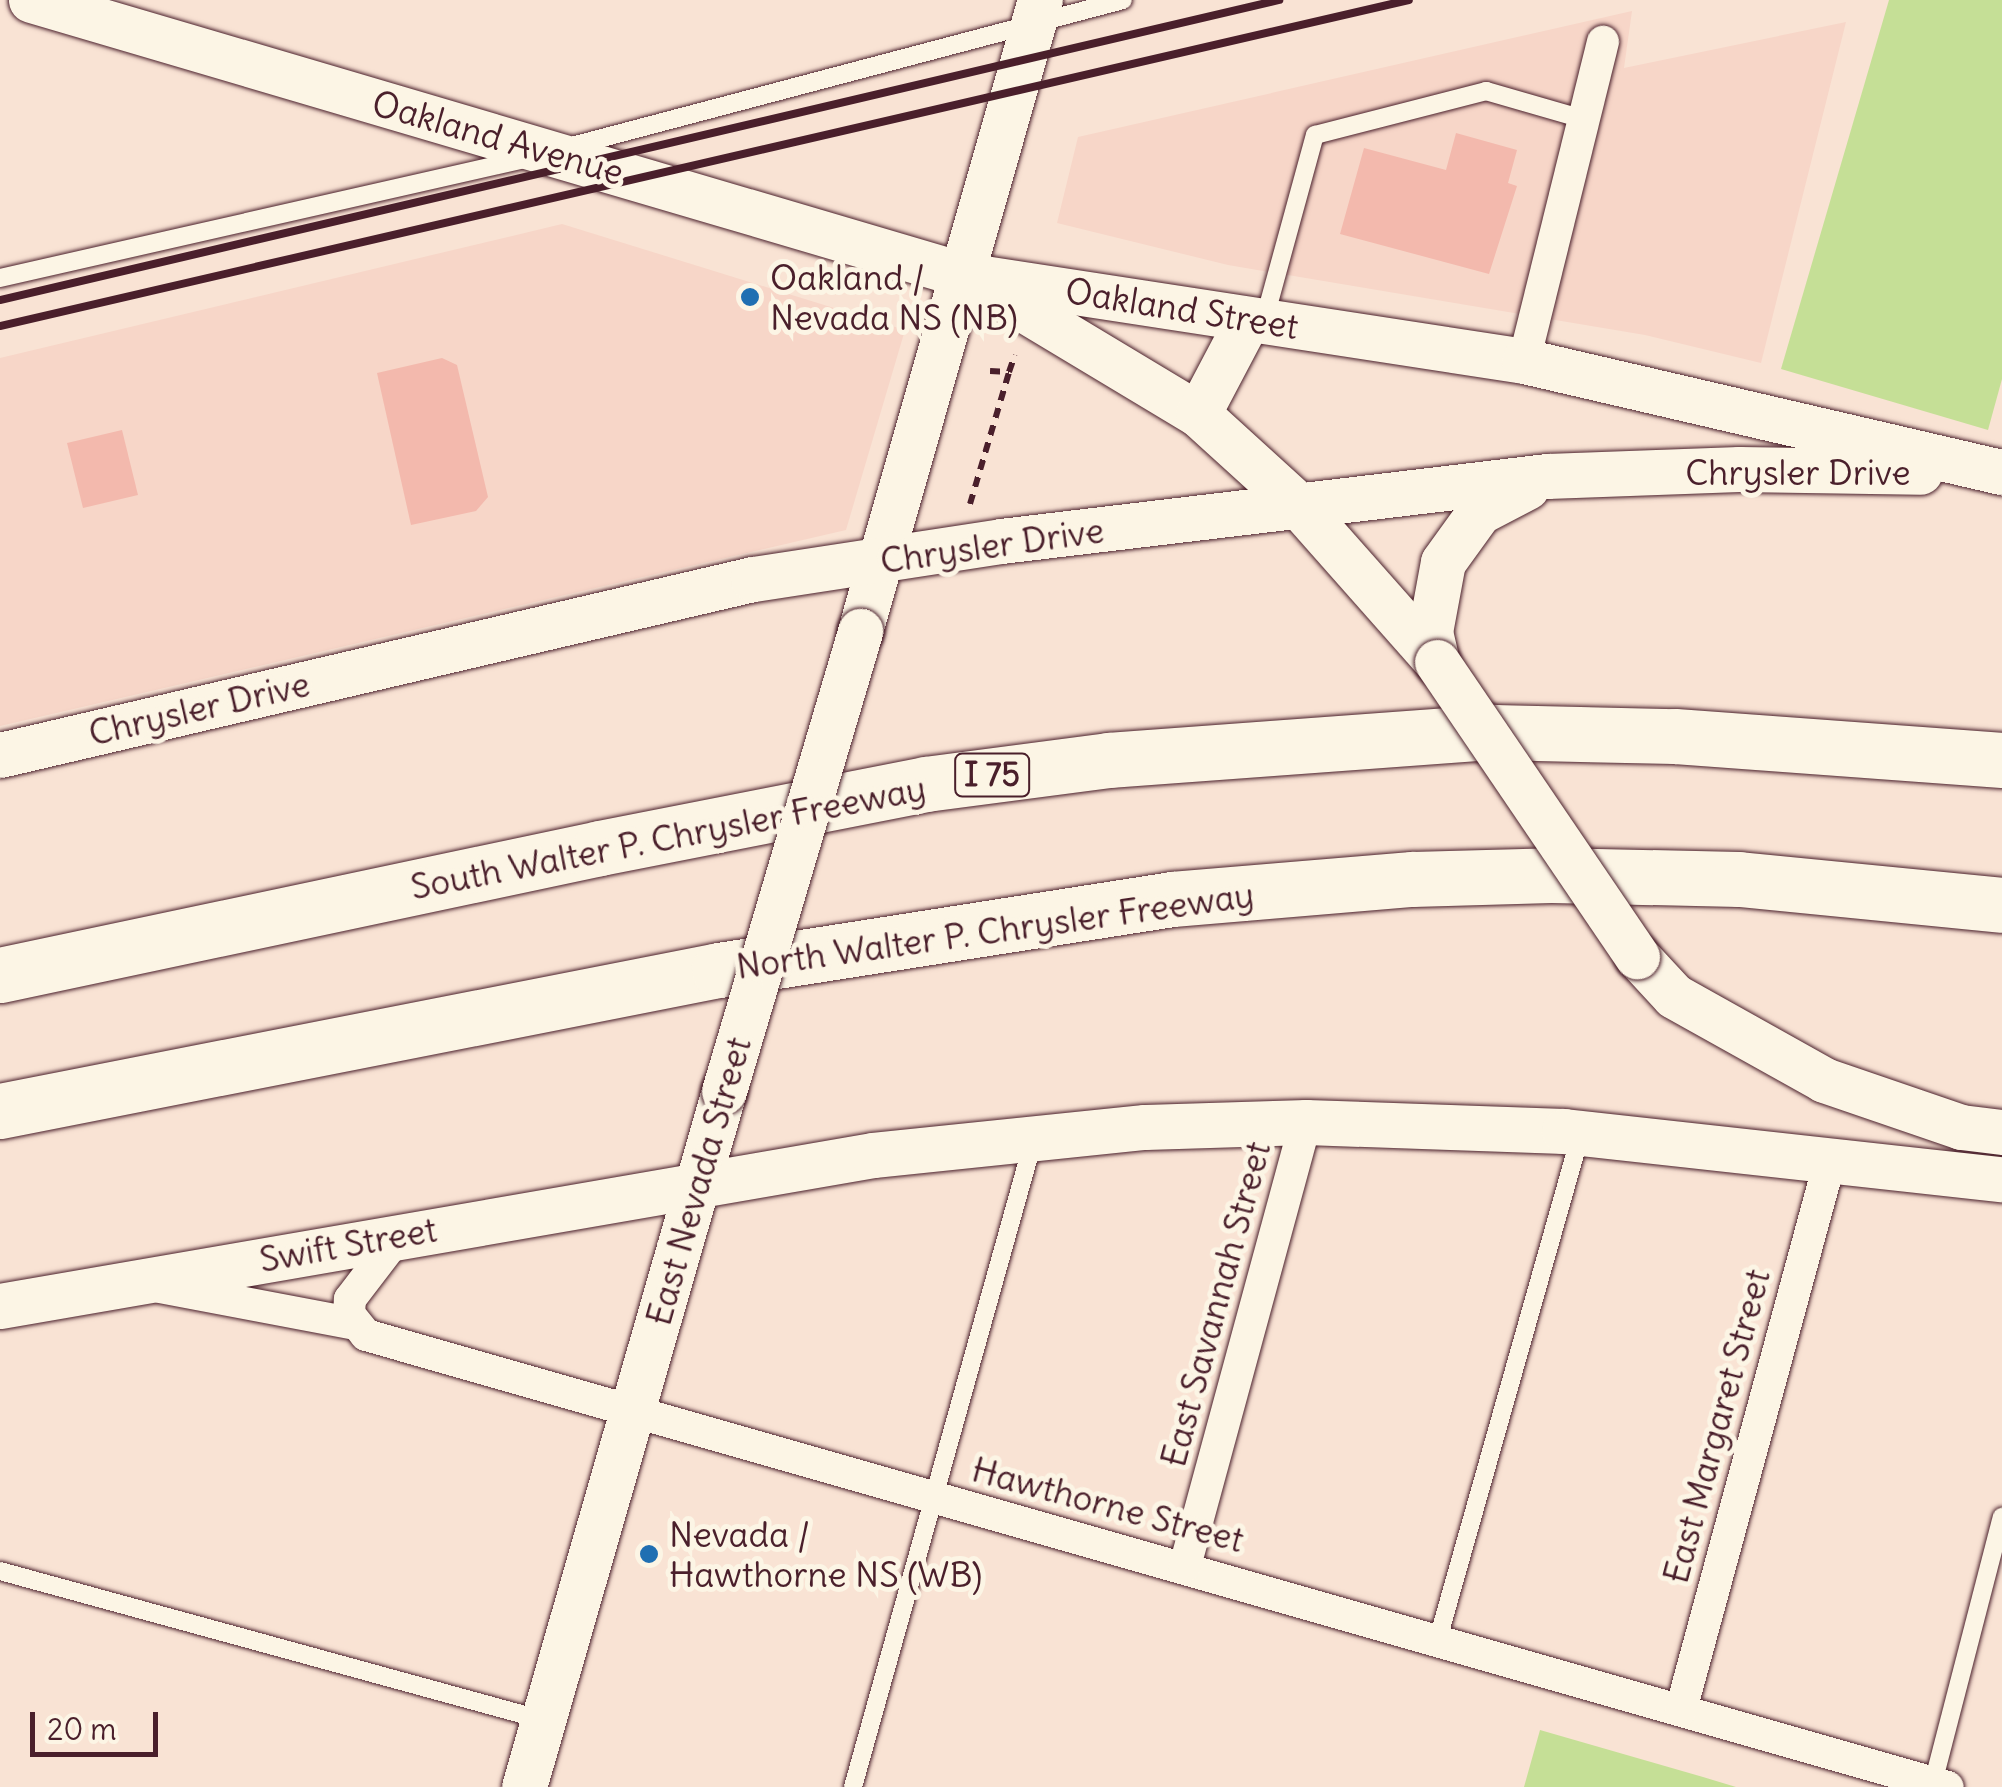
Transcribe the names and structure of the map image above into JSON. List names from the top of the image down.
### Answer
{
  "streets": {
    "highway": ["I 75", "South Walter P. Chrysler Freeway", "North Walter P. Chrysler Freeway"],
    "main road": [
      "Oakland Avenue",
      "Oakland Street",
      "Chrysler Drive",
      "East Nevada Street",
      "Swift Street"
    ],
    "street": ["East Savannah Street", "East Margaret Street", "Hawthorne Street"]
  },
  "crossings": [
    ["Oakland Avenue", "Oakland Street"],
    ["Oakland Avenue", "East Nevada Street"],
    ["Oakland Street", "Chrysler Drive"],
    ["Oakland Street", "East Nevada Street"],
    ["Chrysler Drive", "East Nevada Street"],
    ["East Nevada Street", "Swift Street"],
    ["East Nevada Street", "Hawthorne Street"],
    ["Swift Street", "Hawthorne Street"],
    ["East Savannah Street", "Hawthorne Street"],
    ["East Margaret Street", "Hawthorne Street"]
  ],
  "places": ["Oakland / Nevada NS (NB)", "Nevada / Hawthorne NS (WB)"],
  "scale_bar": "20 m"
}
